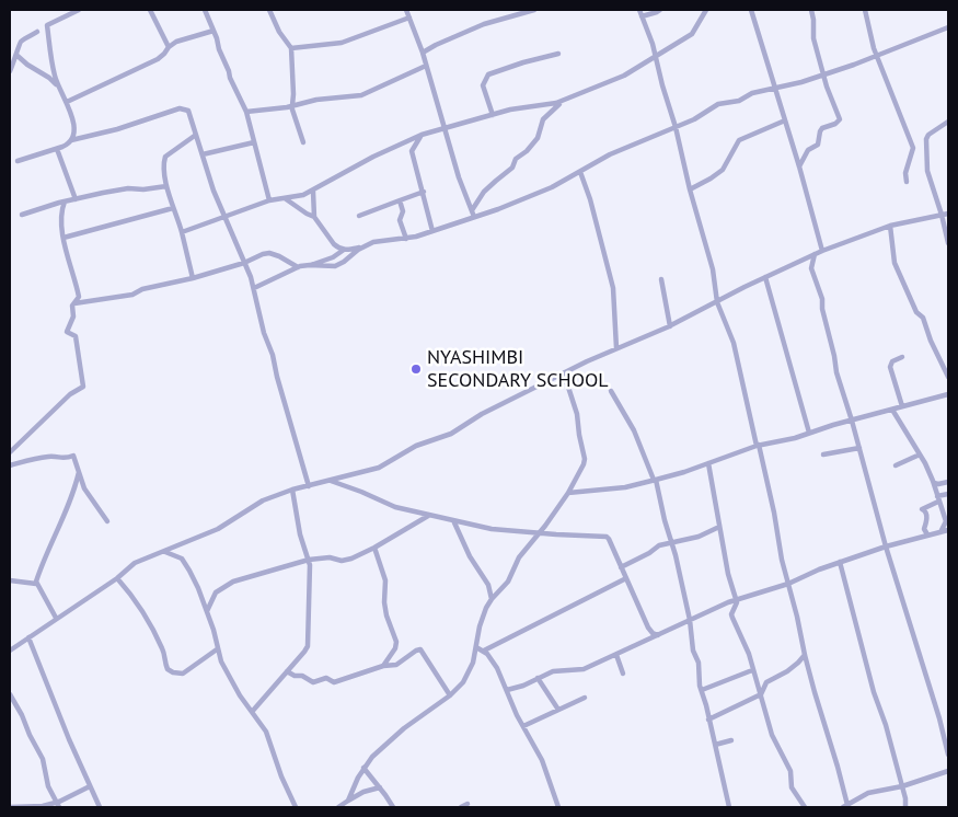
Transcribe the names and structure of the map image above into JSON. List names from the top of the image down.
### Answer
{
  "places": ["NYASHIMBI SECONDARY SCHOOL"]
}
